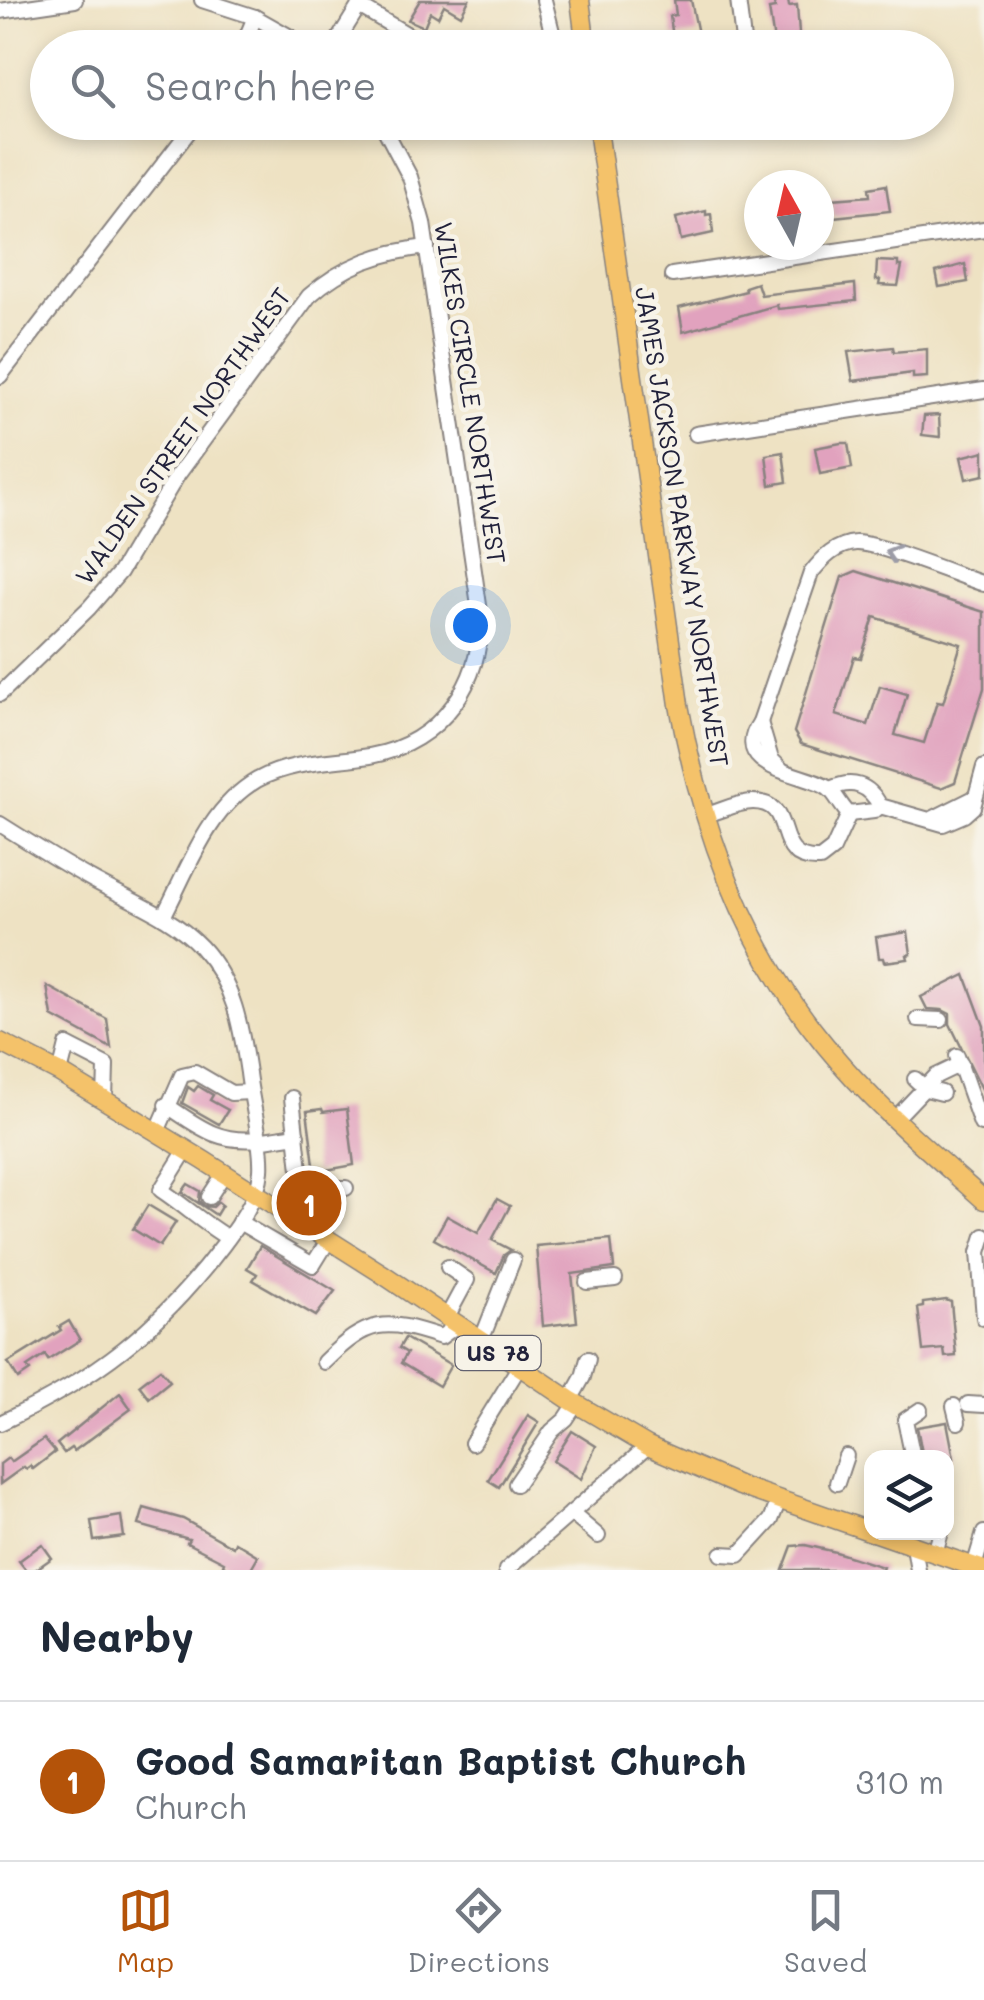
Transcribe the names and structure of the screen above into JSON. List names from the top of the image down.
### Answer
{
  "streets": {
    "main road": ["JAMES JACKSON PARKWAY NORTHWEST", "US 78"],
    "street": ["WILKES CIRCLE NORTHWEST", "WALDEN STREET NORTHWEST"]
  },
  "crossings": [
    ["WILKES CIRCLE NORTHWEST", "WALDEN STREET NORTHWEST"]
  ],
  "north": "top",
  "page": {
    "search": "Search here",
    "pins": "1",
    "heading": "Nearby",
    "list": [
      {
        "mark": "1",
        "name": "Good Samaritan Baptist Church",
        "note": "Church",
        "value": "310 m"
      }
    ],
    "nav": ["Map", "Directions", "Saved"]
  }
}
